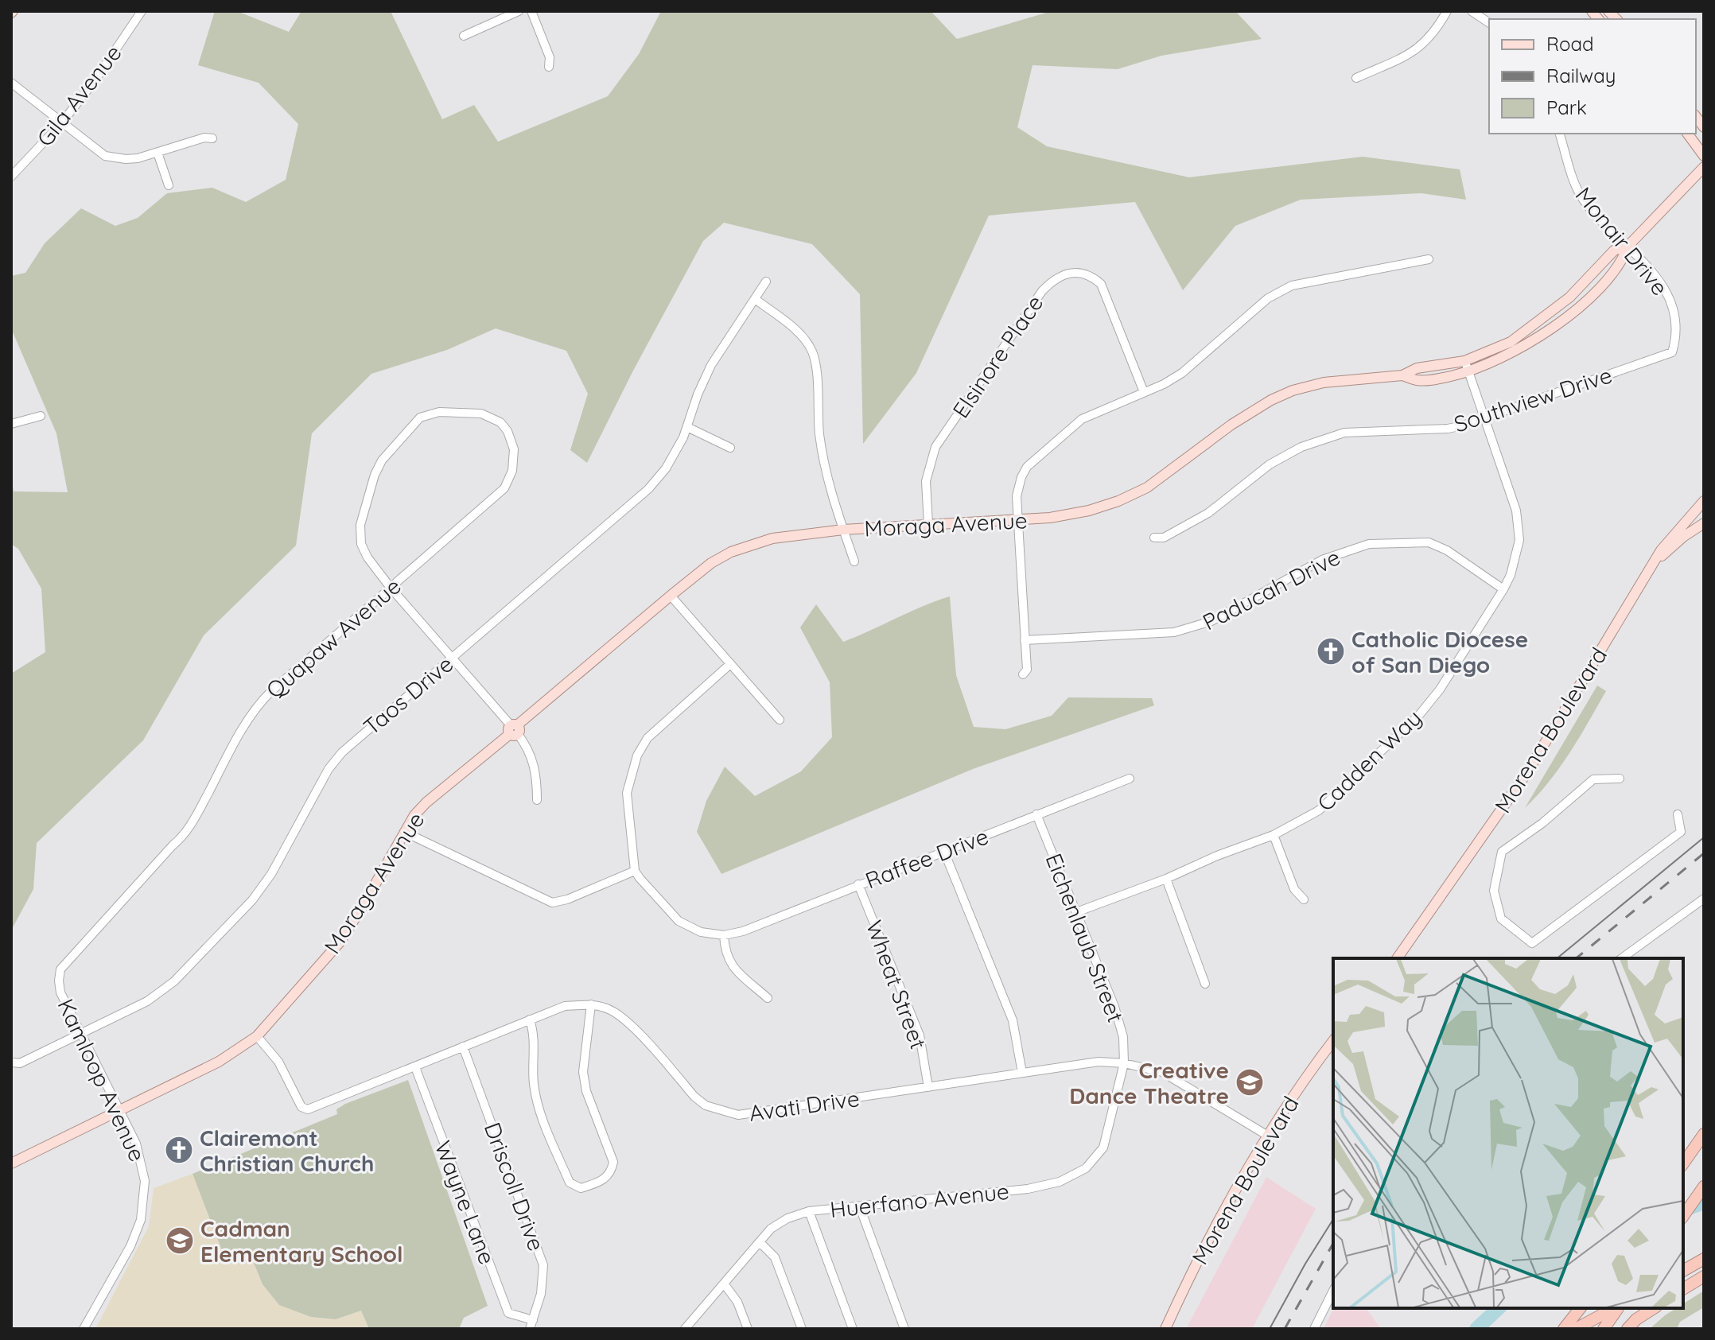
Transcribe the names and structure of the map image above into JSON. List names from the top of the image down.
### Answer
{
  "streets": {
    "main road": ["Moraga Avenue", "Morena Boulevard"],
    "street": [
      "Gila Avenue",
      "Monair Drive",
      "Elsinore Place",
      "Southview Drive",
      "Paducah Drive",
      "Quapaw Avenue",
      "Taos Drive",
      "Cadden Way",
      "Raffee Drive",
      "Eichenlaub Street",
      "Wheat Street",
      "Kamloop Avenue",
      "Avati Drive",
      "Driscoll Drive",
      "Huerfano Avenue",
      "Wayne Lane"
    ]
  },
  "crossings": [
    ["Monair Drive", "Southview Drive"],
    ["Monair Drive", "Moraga Avenue"],
    ["Elsinore Place", "Moraga Avenue"],
    ["Southview Drive", "Cadden Way"],
    ["Moraga Avenue", "Cadden Way"],
    ["Moraga Avenue", "Kamloop Avenue"],
    ["Moraga Avenue", "Avati Drive"],
    ["Paducah Drive", "Cadden Way"],
    ["Quapaw Avenue", "Kamloop Avenue"],
    ["Taos Drive", "Kamloop Avenue"],
    ["Morena Boulevard", "Avati Drive"],
    ["Cadden Way", "Eichenlaub Street"],
    ["Raffee Drive", "Eichenlaub Street"],
    ["Raffee Drive", "Wheat Street"],
    ["Eichenlaub Street", "Avati Drive"],
    ["Eichenlaub Street", "Huerfano Avenue"],
    ["Wheat Street", "Avati Drive"],
    ["Avati Drive", "Driscoll Drive"],
    ["Avati Drive", "Huerfano Avenue"],
    ["Avati Drive", "Wayne Lane"],
    ["Driscoll Drive", "Wayne Lane"]
  ],
  "places": {
    "church": ["Catholic Diocese of San Diego", "Clairemont Christian Church"],
    "school or university": ["Creative Dance Theatre", "Cadman Elementary School"]
  },
  "legend": ["Road", "Railway", "Park"]
}
